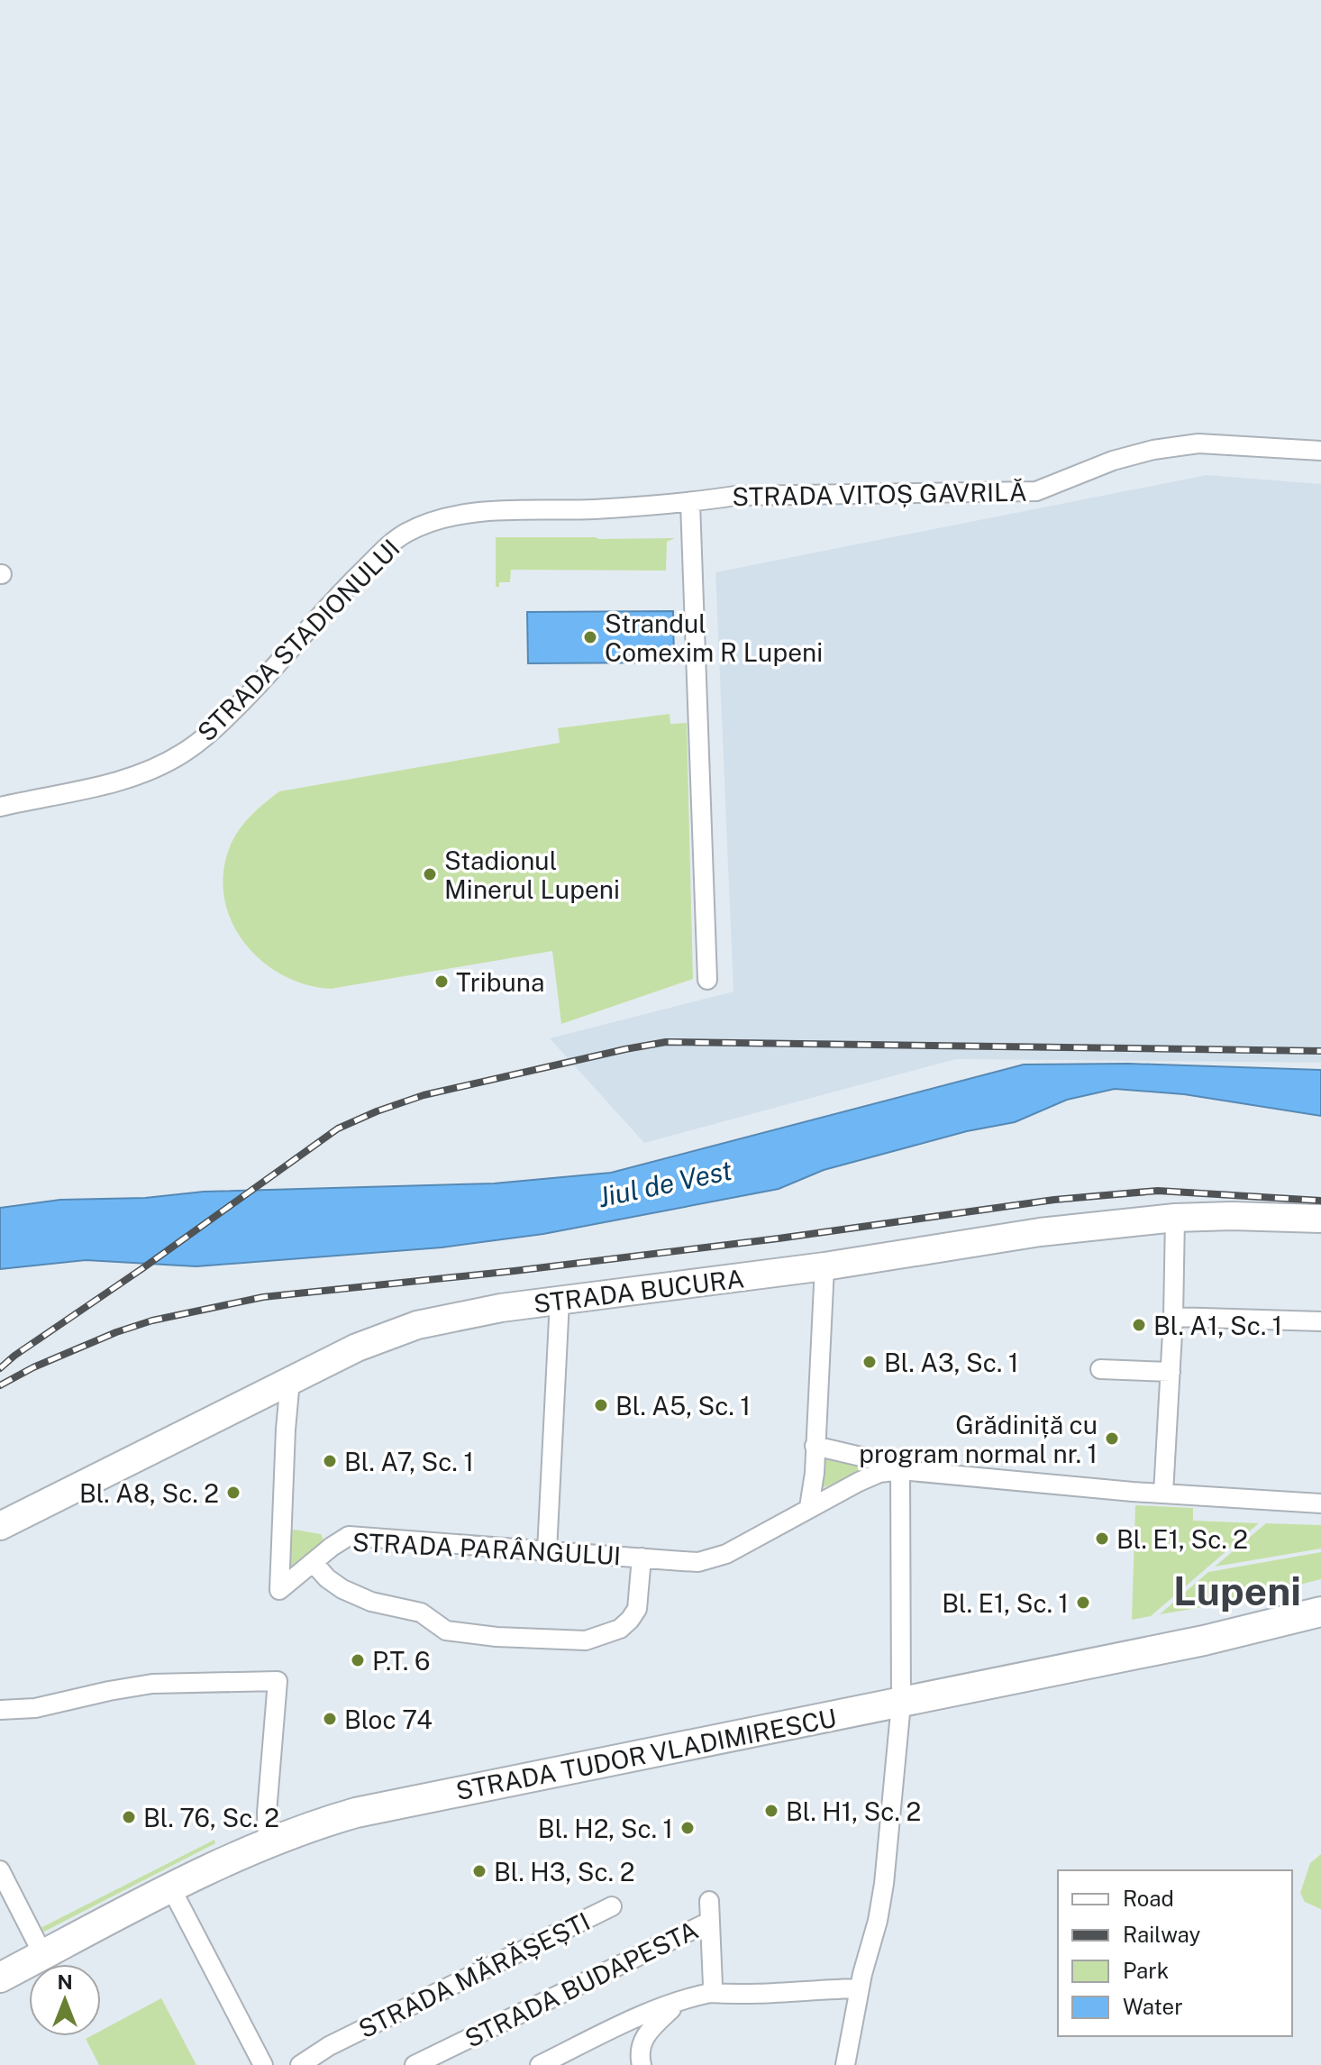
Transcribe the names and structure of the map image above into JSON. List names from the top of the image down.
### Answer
{
  "streets": {
    "main road": ["STRADA BUCURA", "STRADA TUDOR VLADIMIRESCU"],
    "street": [
      "STRADA VITOȘ GAVRILĂ",
      "STRADA STADIONULUI",
      "STRADA PARÂNGULUI",
      "STRADA MĂRĂȘEȘTI",
      "STRADA BUDAPESTA"
    ]
  },
  "crossings": [
    ["STRADA VITOȘ GAVRILĂ", "STRADA STADIONULUI"],
    ["STRADA BUCURA", "STRADA PARÂNGULUI"]
  ],
  "districts": ["Lupeni"],
  "water": ["Jiul de Vest"],
  "places": [
    "Strandul Comexim R Lupeni",
    "Stadionul Minerul Lupeni",
    "Tribuna",
    "Bl. A1, Sc. 1",
    "Bl. A3, Sc. 1",
    "Bl. A5, Sc. 1",
    "Grădiniță cu program normal nr. 1",
    "Bl. A7, Sc. 1",
    "Bl. A8, Sc. 2",
    "Bl. E1, Sc. 2",
    "Bl. E1, Sc. 1",
    "P.T. 6",
    "Bloc 74",
    "Bl. H1, Sc. 2",
    "Bl. 76, Sc. 2",
    "Bl. H2, Sc. 1",
    "Bl. H3, Sc. 2"
  ],
  "legend": [
    "Road",
    "Railway",
    "Park",
    "Water"
  ],
  "north": "top"
}
